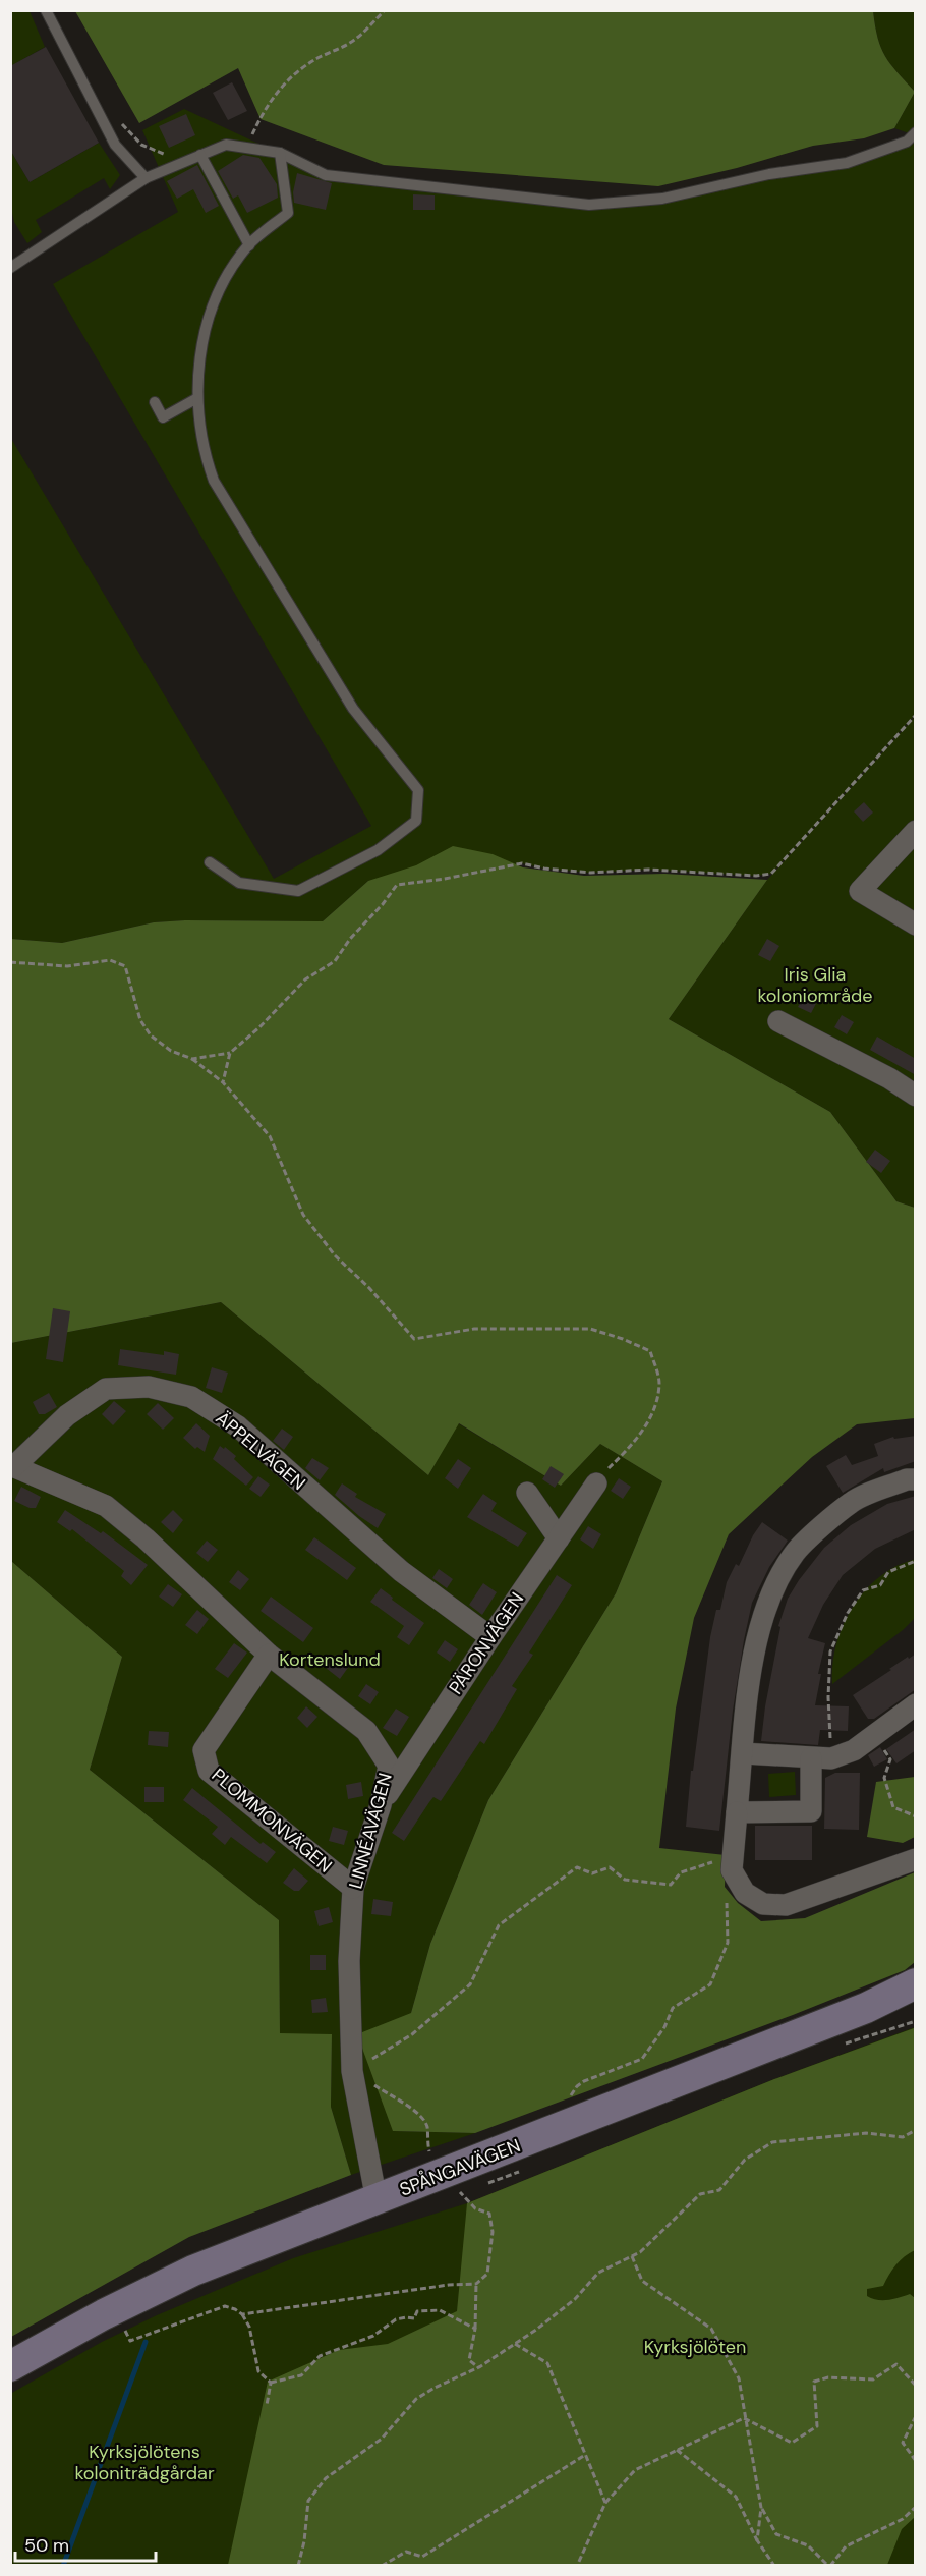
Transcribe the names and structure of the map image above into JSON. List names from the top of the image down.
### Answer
{
  "streets": {
    "street": [
      "ÄPPELVÄGEN",
      "PÄRONVÄGEN",
      "PLOMMONVÄGEN",
      "LINNÉAVÄGEN",
      "SPÅNGAVÄGEN"
    ]
  },
  "crossings": [
    ["ÄPPELVÄGEN", "PÄRONVÄGEN"],
    ["ÄPPELVÄGEN", "LINNÉAVÄGEN"],
    ["PÄRONVÄGEN", "LINNÉAVÄGEN"],
    ["PLOMMONVÄGEN", "LINNÉAVÄGEN"],
    ["LINNÉAVÄGEN", "SPÅNGAVÄGEN"]
  ],
  "parks": [
    "Iris Glia koloniområde",
    "Kortenslund",
    "Kyrksjölöten",
    "Kyrksjölötens koloniträdgårdar"
  ],
  "scale_bar": "50 m"
}
